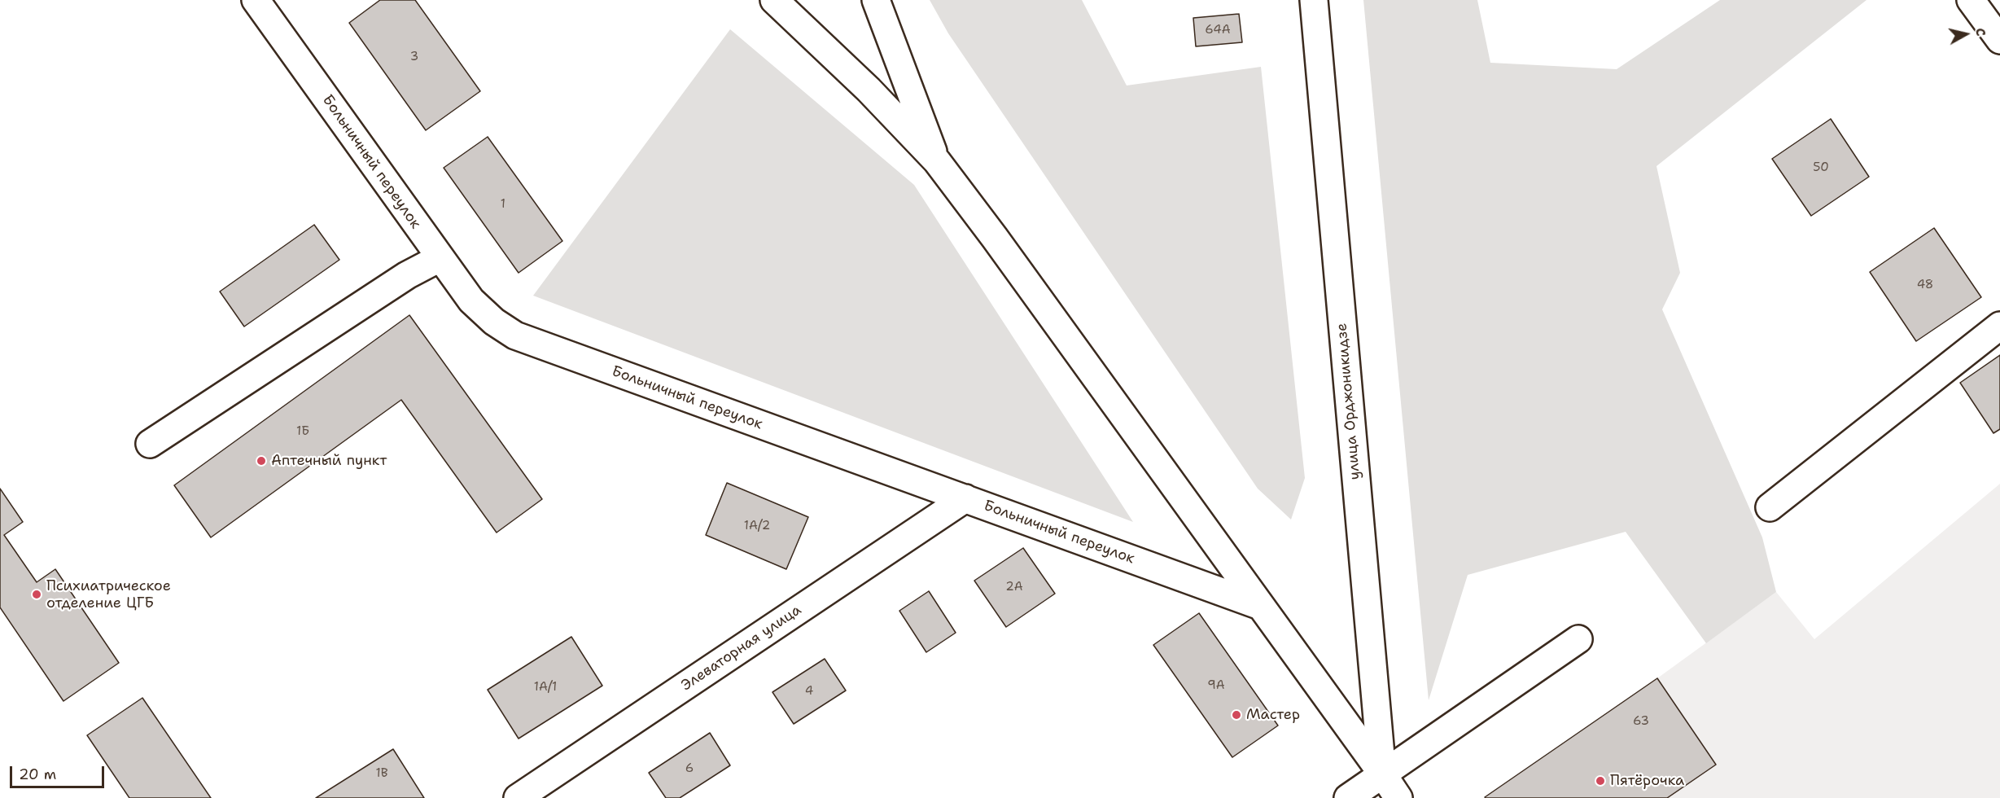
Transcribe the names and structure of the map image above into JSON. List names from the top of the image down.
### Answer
{
  "streets": {
    "street": ["Больничный переулок", "улица Орджоникидзе", "Элеваторная улица"]
  },
  "crossings": [
    ["Больничный переулок", "Элеваторная улица"]
  ],
  "places": [
    "Аптечный пункт",
    "Психиатрическое отделение ЦГБ",
    "Мастер",
    "Пятёрочка"
  ],
  "house_numbers": [
    "64А",
    "3",
    "50",
    "1",
    "48",
    "1Б",
    "1А/2",
    "2А",
    "9А",
    "1А/1",
    "4",
    "63",
    "6",
    "1В"
  ],
  "scale_bar": "20 m",
  "north": "right"
}
